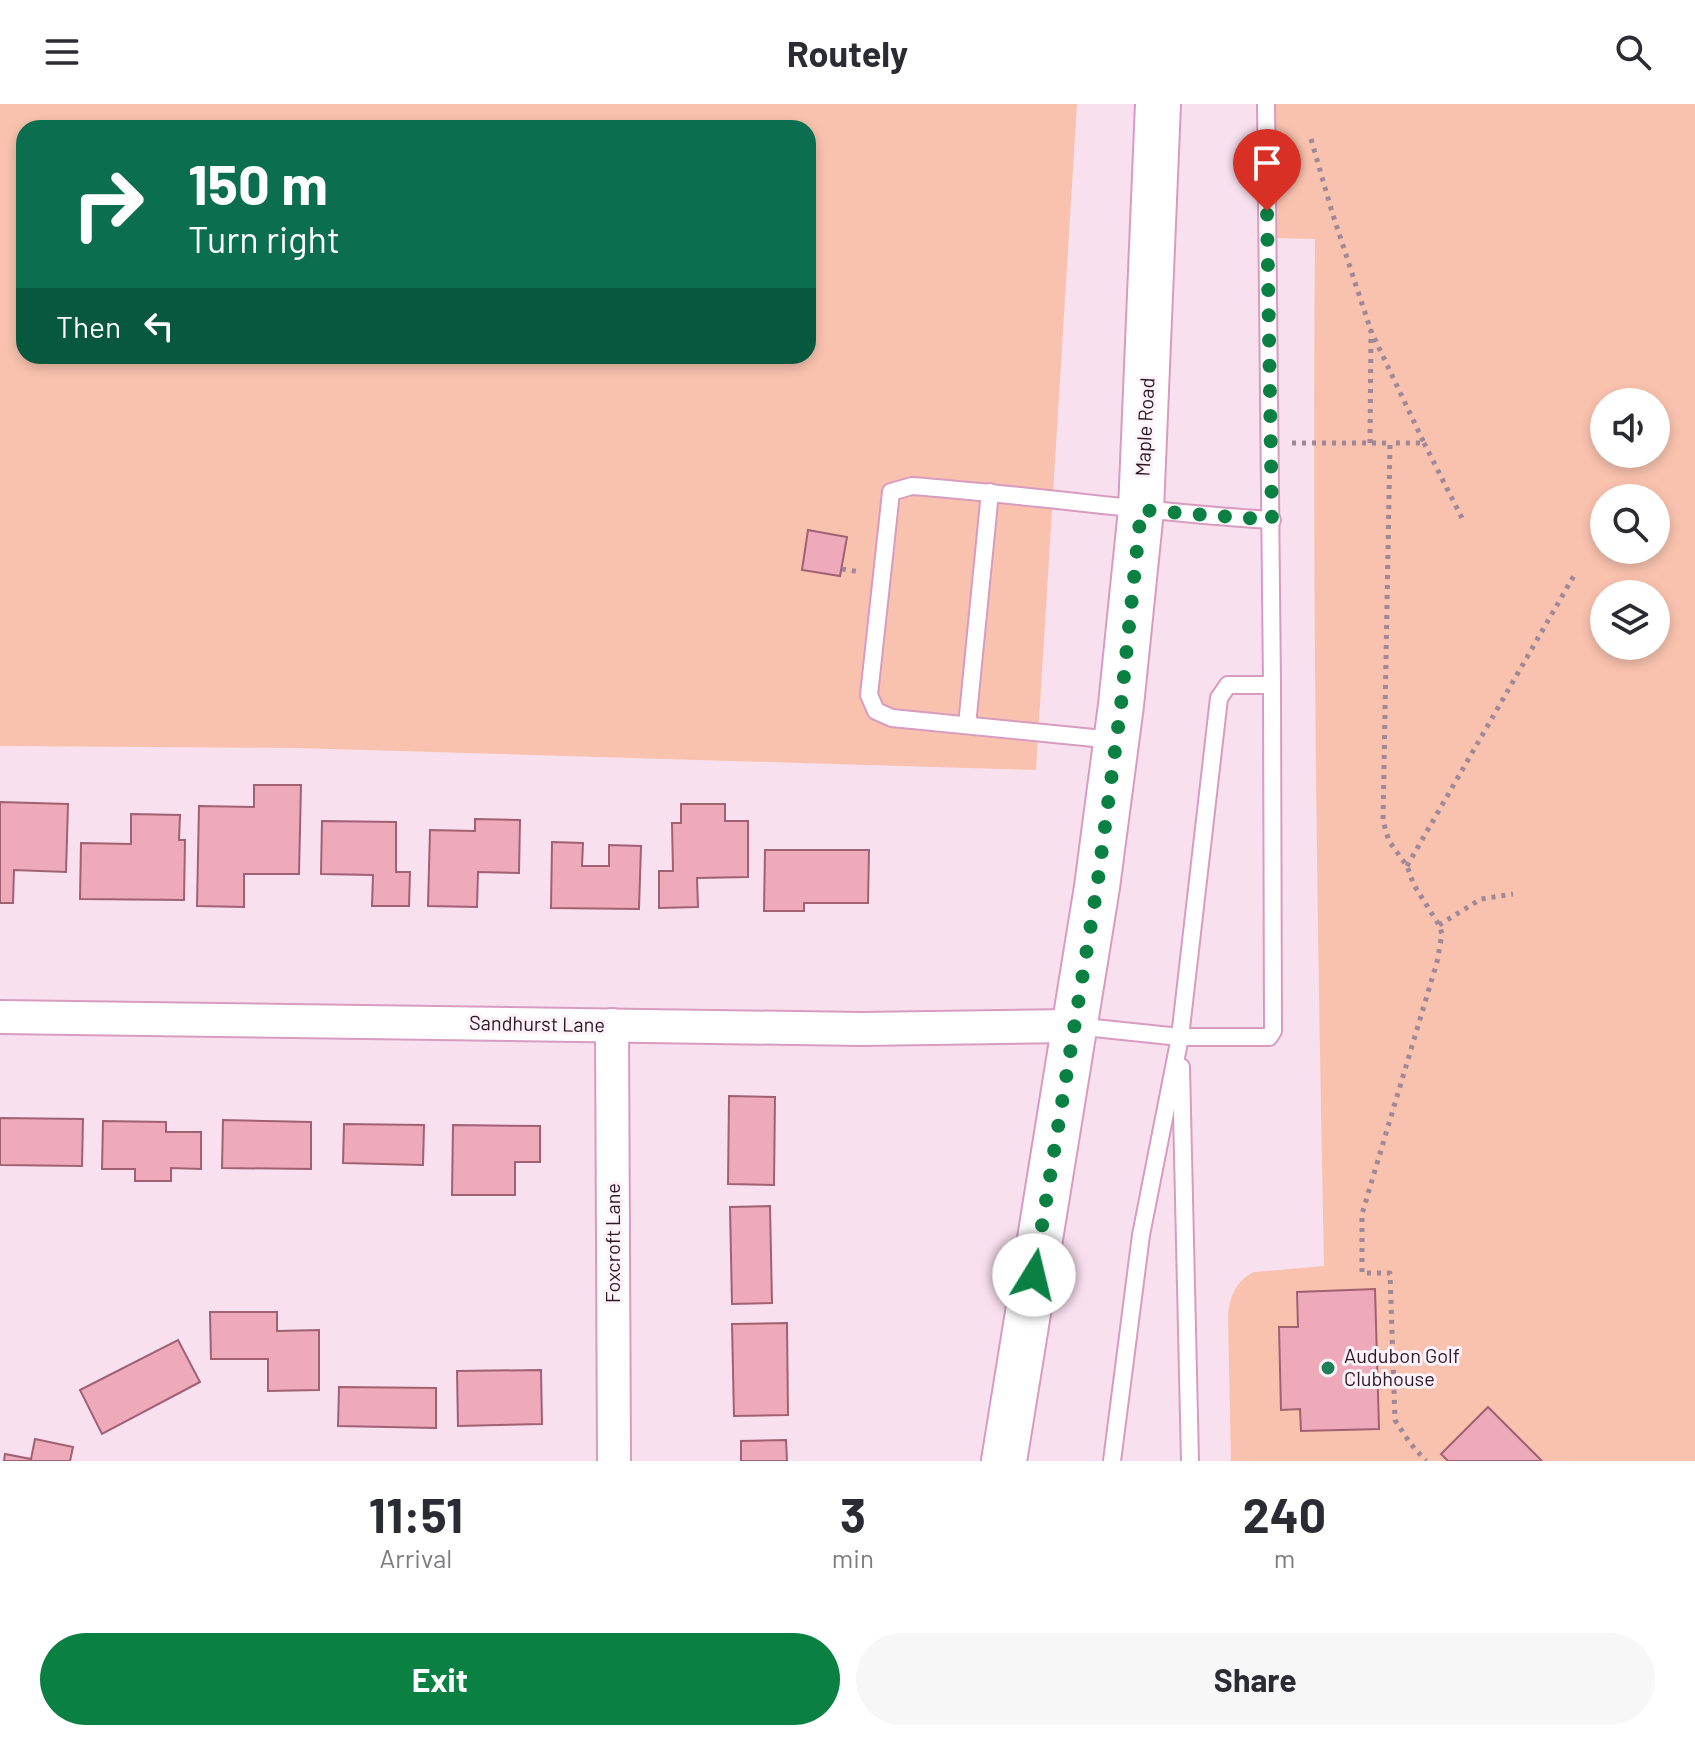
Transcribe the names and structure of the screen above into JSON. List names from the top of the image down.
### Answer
{
  "streets": {
    "main road": ["Maple Road"],
    "street": ["Sandhurst Lane", "Foxcroft Lane"]
  },
  "crossings": [
    ["Maple Road", "Sandhurst Lane"],
    ["Sandhurst Lane", "Foxcroft Lane"]
  ],
  "places": ["Audubon Golf Clubhouse"],
  "page": {
    "header": "Routely",
    "turn": ["150 m", "Turn right"],
    "then": "Then",
    "eta": [
      "11:51",
      "Arrival",
      "3",
      "min",
      "240",
      "m"
    ],
    "buttons": ["Exit", "Share"]
  }
}
